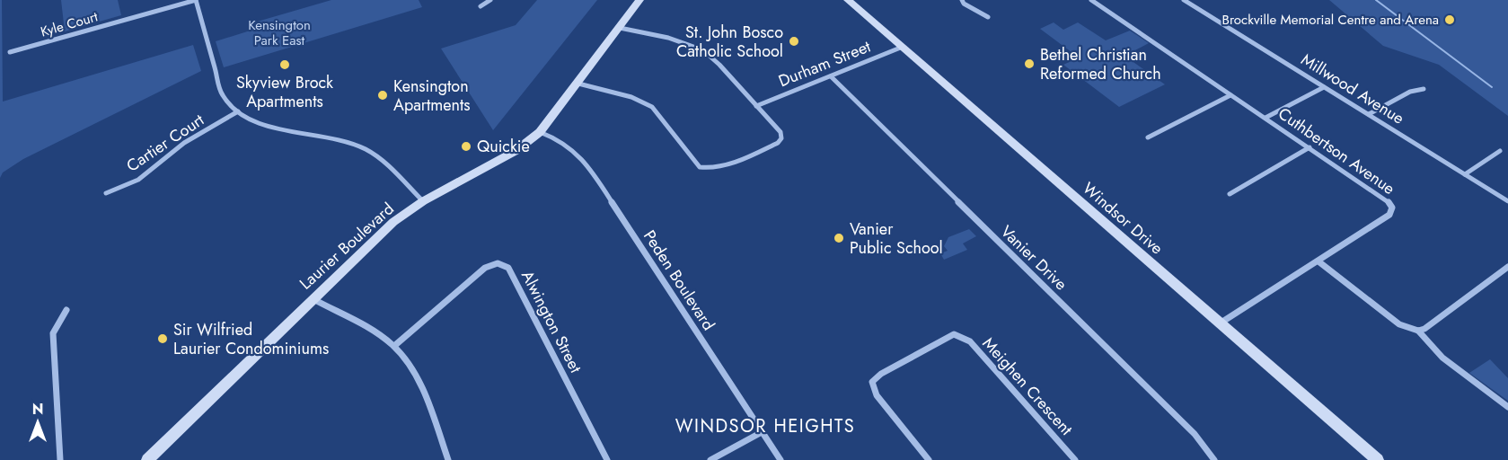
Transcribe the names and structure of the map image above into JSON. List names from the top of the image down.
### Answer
{
  "streets": {
    "street": [
      "Kyle Court",
      "Durham Street",
      "Millwood Avenue",
      "Cartier Court",
      "Cuthbertson Avenue",
      "Windsor Drive",
      "Laurier Boulevard",
      "Vanier Drive",
      "Peden Boulevard",
      "Alwington Street",
      "Meighen Crescent"
    ]
  },
  "crossings": [
    ["Durham Street", "Windsor Drive"],
    ["Durham Street", "Vanier Drive"],
    ["Cuthbertson Avenue", "Windsor Drive"],
    ["Laurier Boulevard", "Peden Boulevard"]
  ],
  "districts": ["WINDSOR HEIGHTS"],
  "parks": ["Kensington Park East"],
  "places": [
    "Brockville Memorial Centre and Arena",
    "St. John Bosco Catholic School",
    "Bethel Christian Reformed Church",
    "Skyview Brock Apartments",
    "Kensington Apartments",
    "Quickie",
    "Vanier Public School",
    "Sir Wilfried Laurier Condominiums"
  ],
  "north": "top"
}
